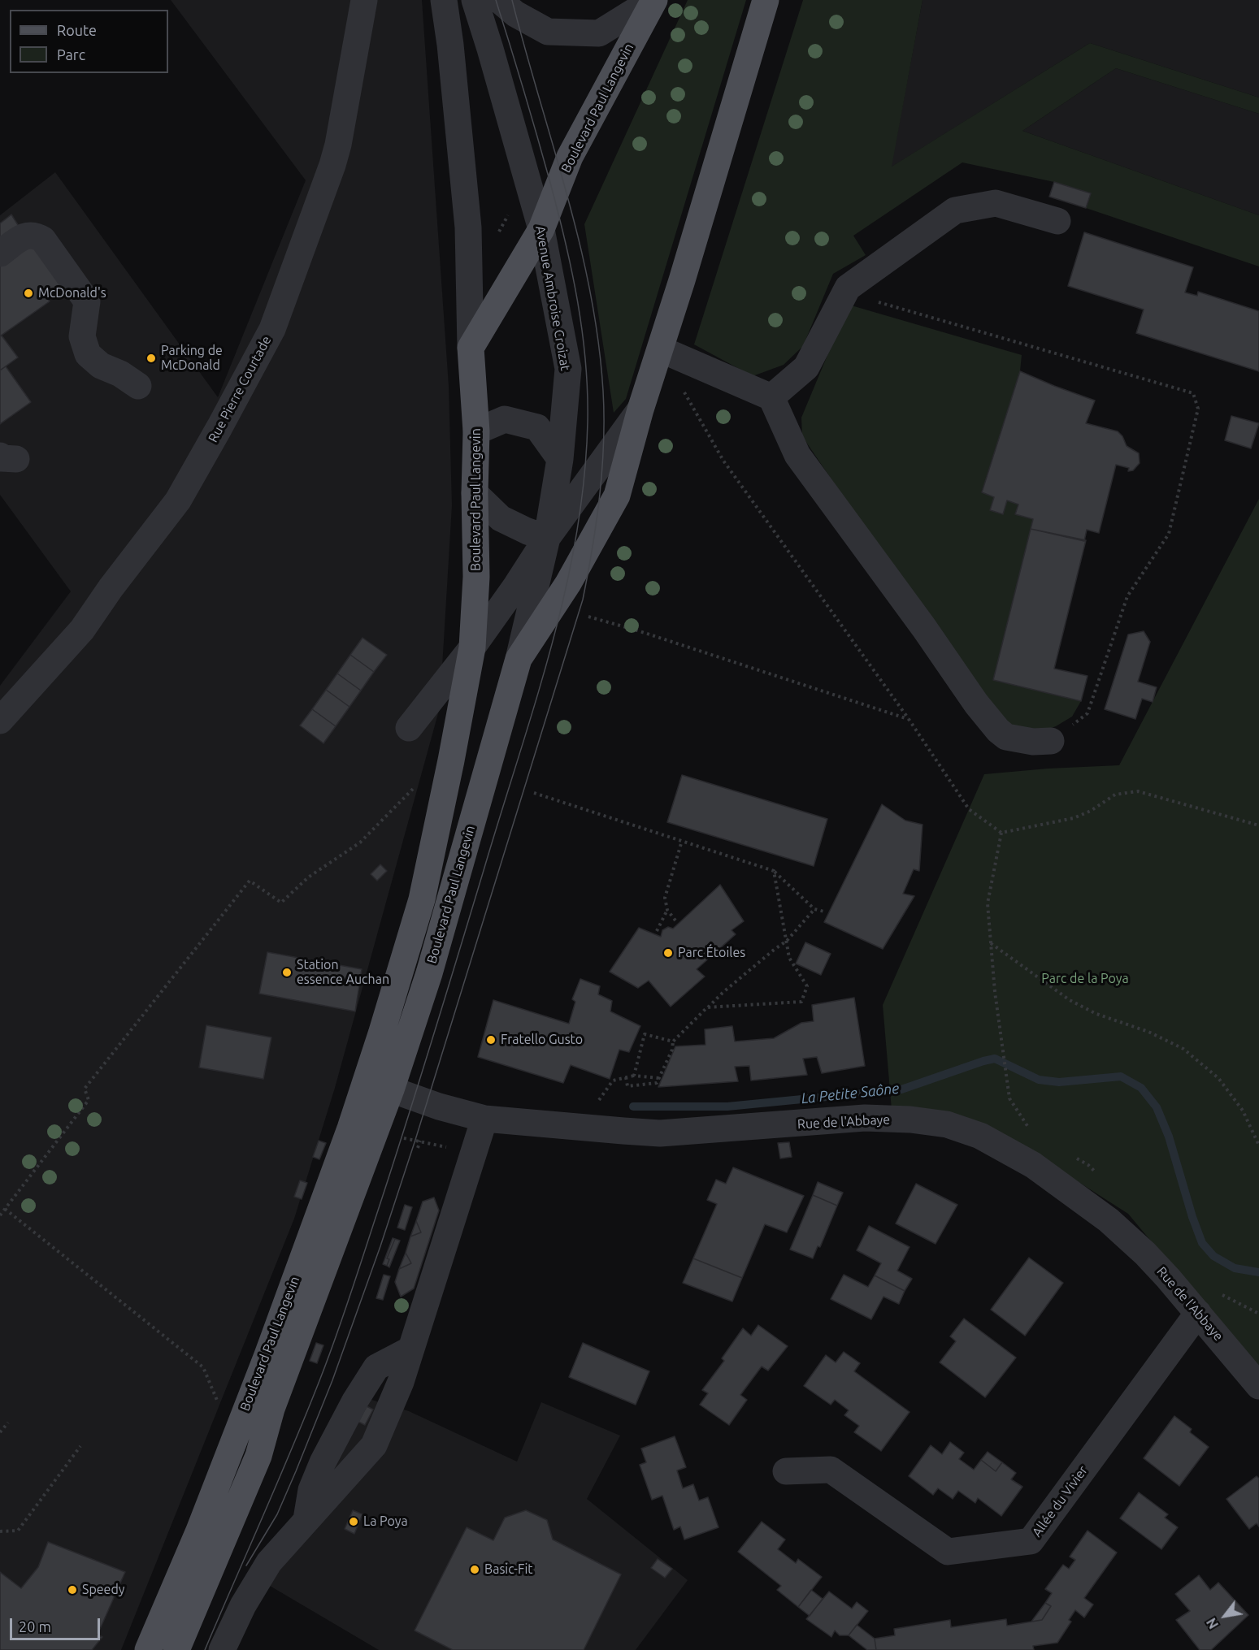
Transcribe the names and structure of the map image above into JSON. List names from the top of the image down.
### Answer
{
  "streets": {
    "main road": ["Boulevard Paul Langevin"],
    "street": [
      "Avenue Ambroise Croizat",
      "Rue Pierre Courtade",
      "Rue de l'Abbaye",
      "Allée du Vivier"
    ]
  },
  "crossings": [
    ["Boulevard Paul Langevin", "Avenue Ambroise Croizat"],
    ["Boulevard Paul Langevin", "Rue de l'Abbaye"],
    ["Rue de l'Abbaye", "Allée du Vivier"]
  ],
  "water": ["La Petite Saône"],
  "parks": ["Parc de la Poya"],
  "places": [
    "McDonald's",
    "Parking de McDonald",
    "Parc Étoiles",
    "Station essence Auchan",
    "Fratello Gusto",
    "La Poya",
    "Basic-Fit",
    "Speedy"
  ],
  "legend": ["Route", "Parc"],
  "scale_bar": "20 m",
  "north": "bottom left"
}
